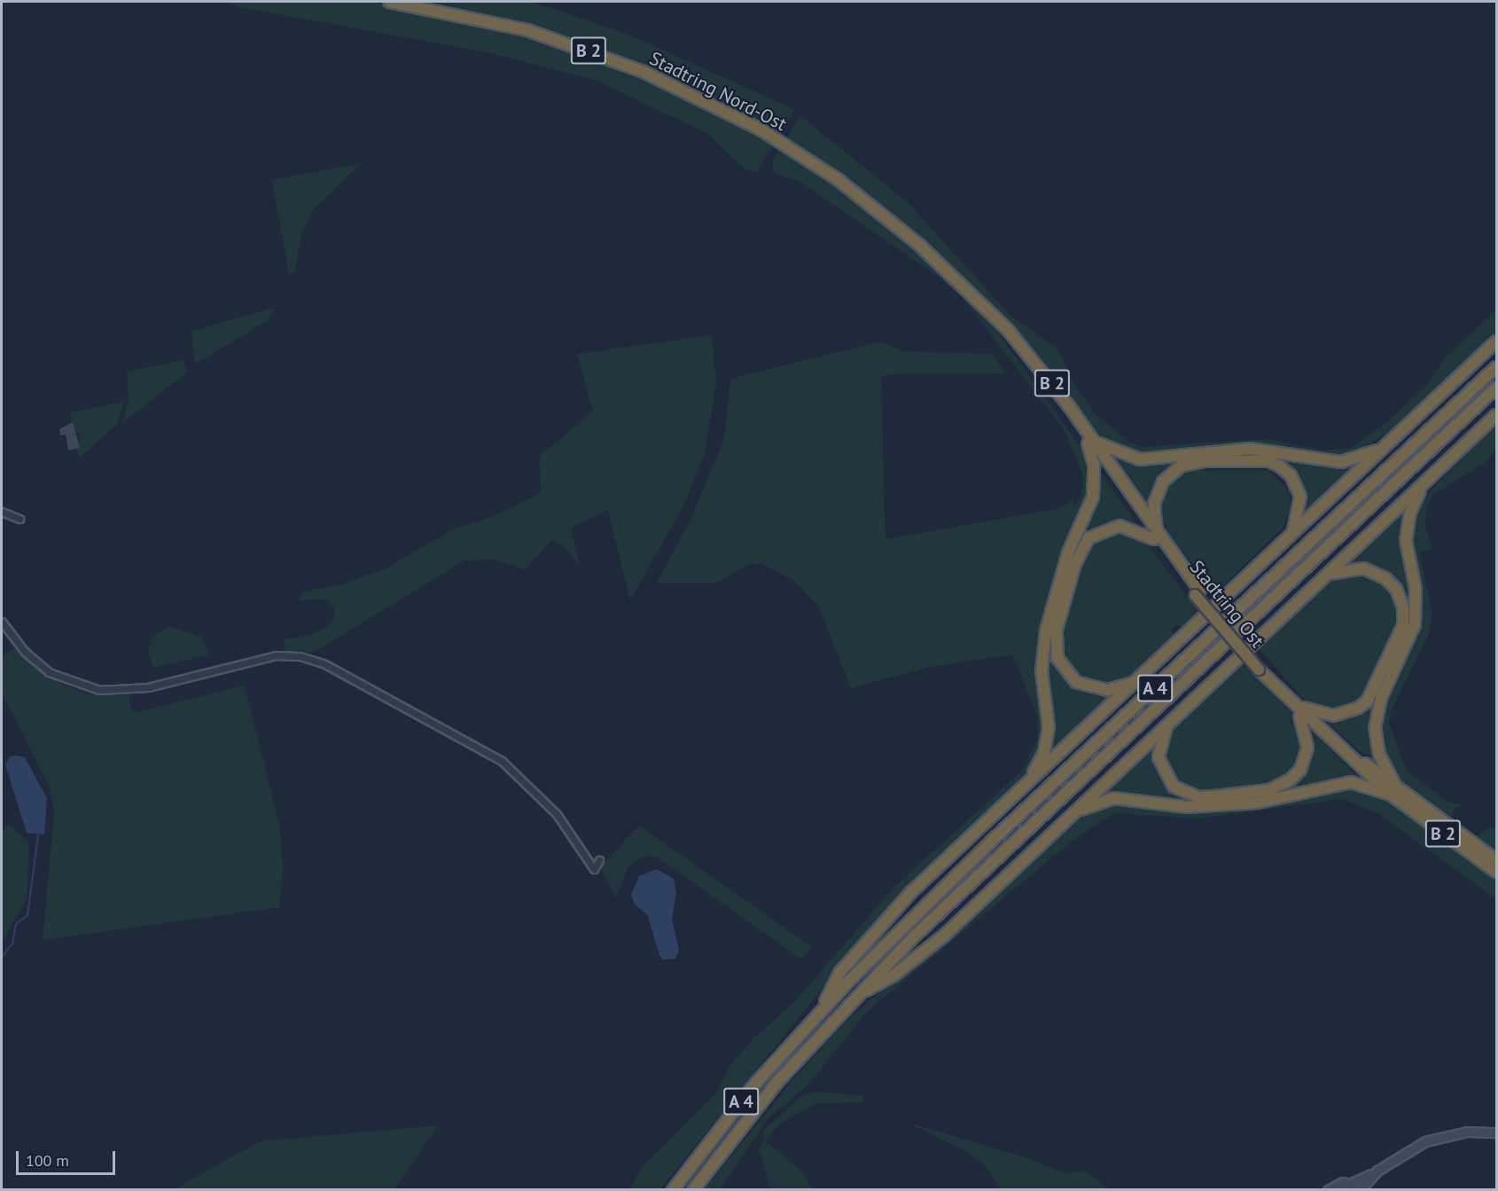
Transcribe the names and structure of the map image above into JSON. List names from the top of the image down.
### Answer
{
  "streets": {
    "highway": [
      "B 2",
      "Stadtring Nord-Ost",
      "Stadtring Ost",
      "A 4"
    ]
  },
  "crossings": [
    ["B 2", "Stadtring Nord-Ost"],
    ["B 2", "Stadtring Ost"]
  ],
  "scale_bar": "100 m"
}
